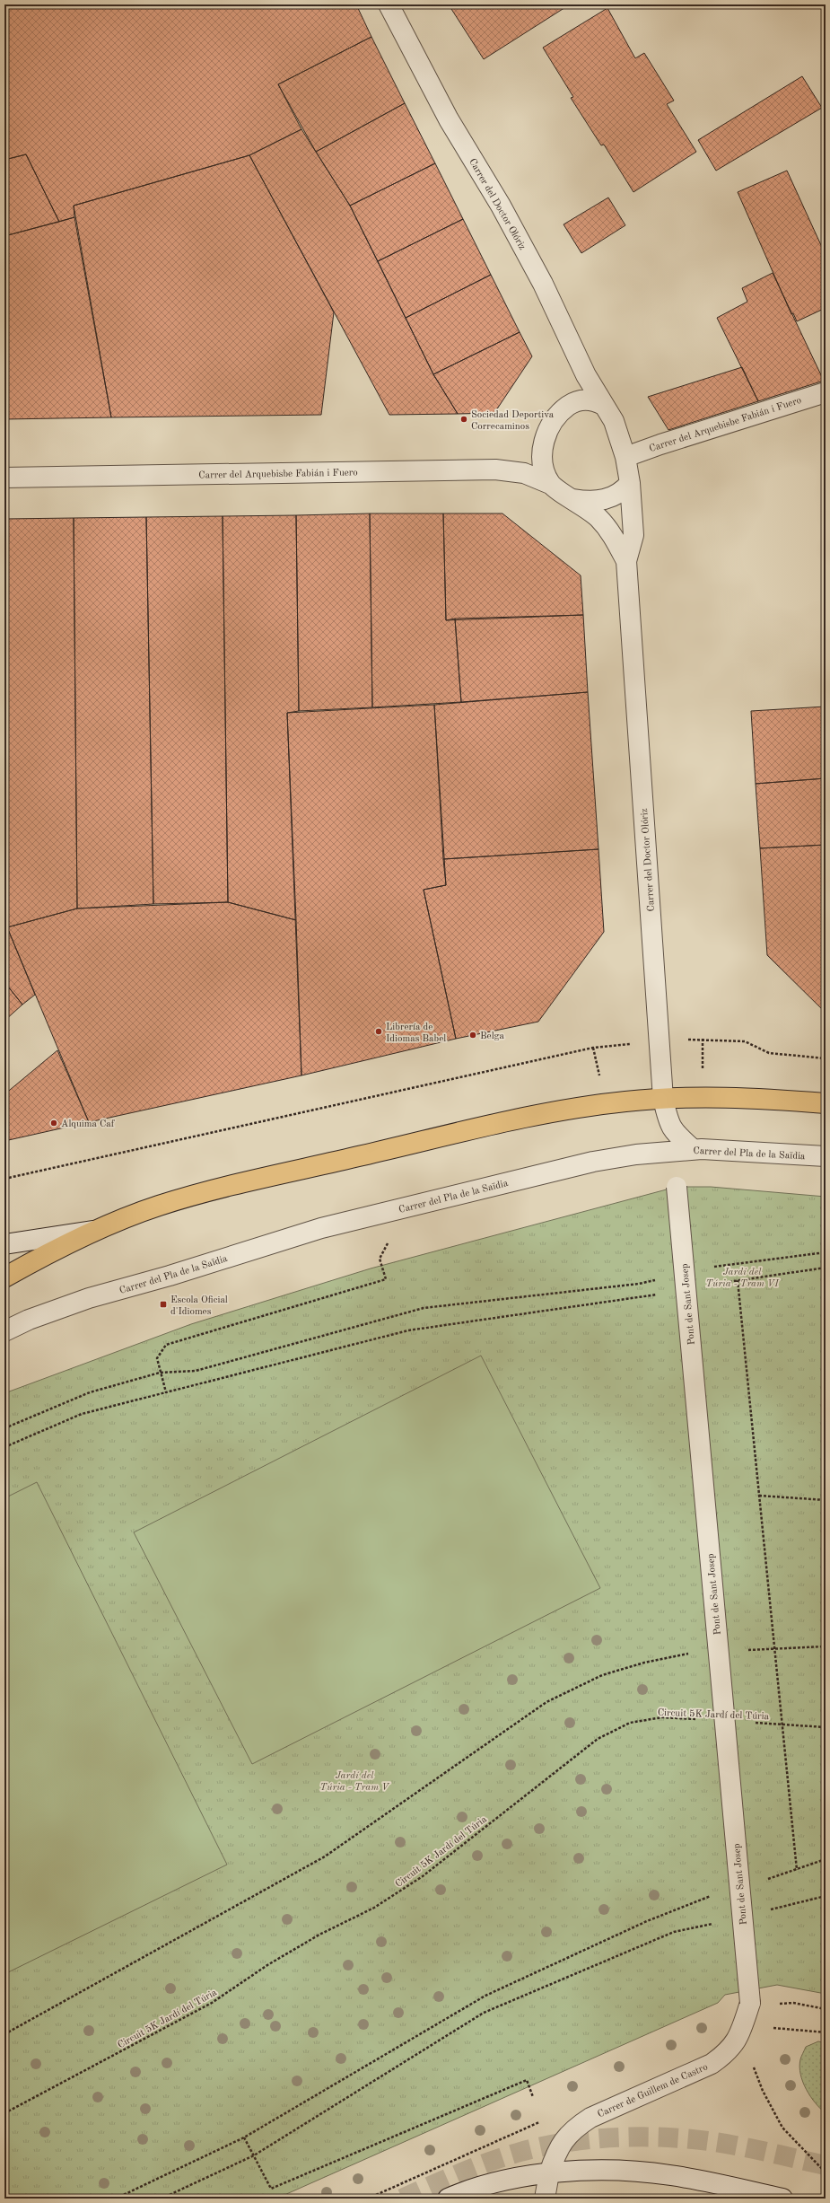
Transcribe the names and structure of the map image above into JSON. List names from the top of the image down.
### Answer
{
  "streets": {
    "street": [
      "Carrer del Doctor Olóriz",
      "Carrer del Arquebisbe Fabián i Fuero",
      "Carrer del Pla de la Saïdia",
      "Pont de Sant Josep",
      "Carrer de Guillem de Castro"
    ],
    "path": ["Circuit 5K Jardí del Túria"]
  },
  "crossings": [
    ["Carrer del Doctor Olóriz", "Carrer del Arquebisbe Fabián i Fuero"],
    ["Carrer del Doctor Olóriz", "Carrer del Pla de la Saïdia"],
    ["Pont de Sant Josep", "Carrer de Guillem de Castro"]
  ],
  "parks": ["Jardí del Túria - Tram VI", "Jardí del Túria - Tram V"],
  "places": {
    "other": [
      "Sociedad Deportiva Correcaminos",
      "Librería de Idiomas Babel",
      "Belga",
      "Alquima Caf"
    ],
    "transit": ["Escola Oficial d'Idiomes"]
  }
}
